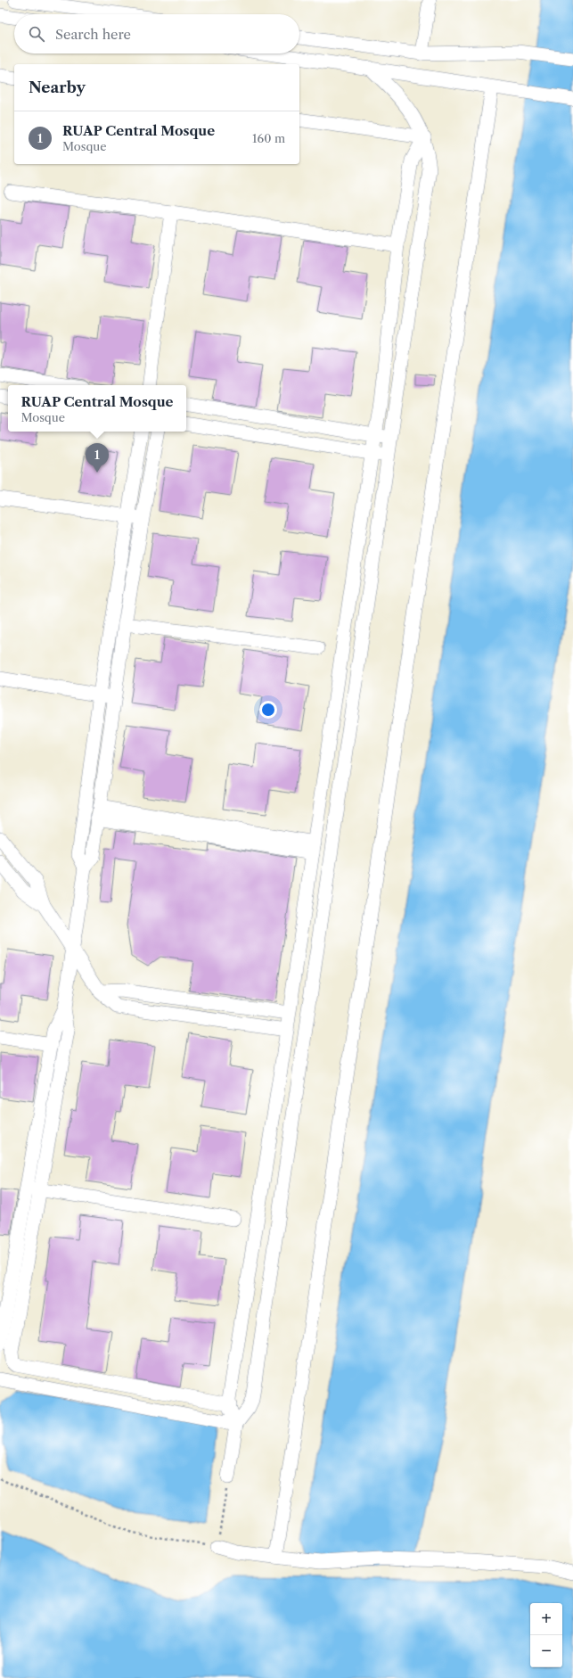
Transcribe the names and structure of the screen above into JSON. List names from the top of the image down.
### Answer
{
  "page": {
    "search": "Search here",
    "heading": "Nearby",
    "list": [
      {
        "mark": "1",
        "name": "RUAP Central Mosque",
        "note": "Mosque",
        "value": "160 m"
      }
    ],
    "popup": ["RUAP Central Mosque", "Mosque"],
    "pins": "1",
    "map_buttons": ["+", "−"]
  }
}
